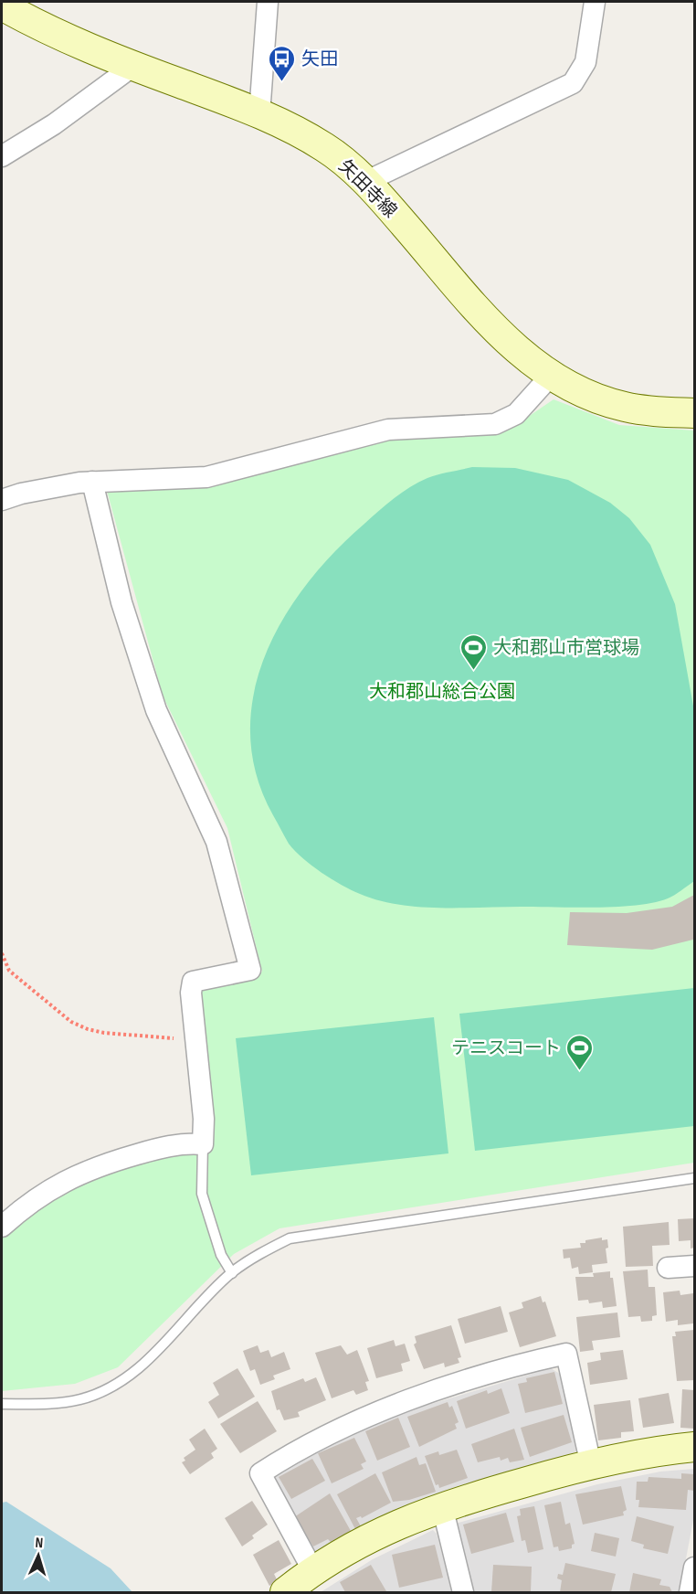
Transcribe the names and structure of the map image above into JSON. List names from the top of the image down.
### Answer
{
  "streets": {
    "main road": ["矢田寺線"]
  },
  "parks": ["大和郡山総合公園"],
  "places": {
    "bus stop": ["矢田"],
    "sports": ["大和郡山市営球場", "テニスコート"]
  },
  "north": "top"
}
